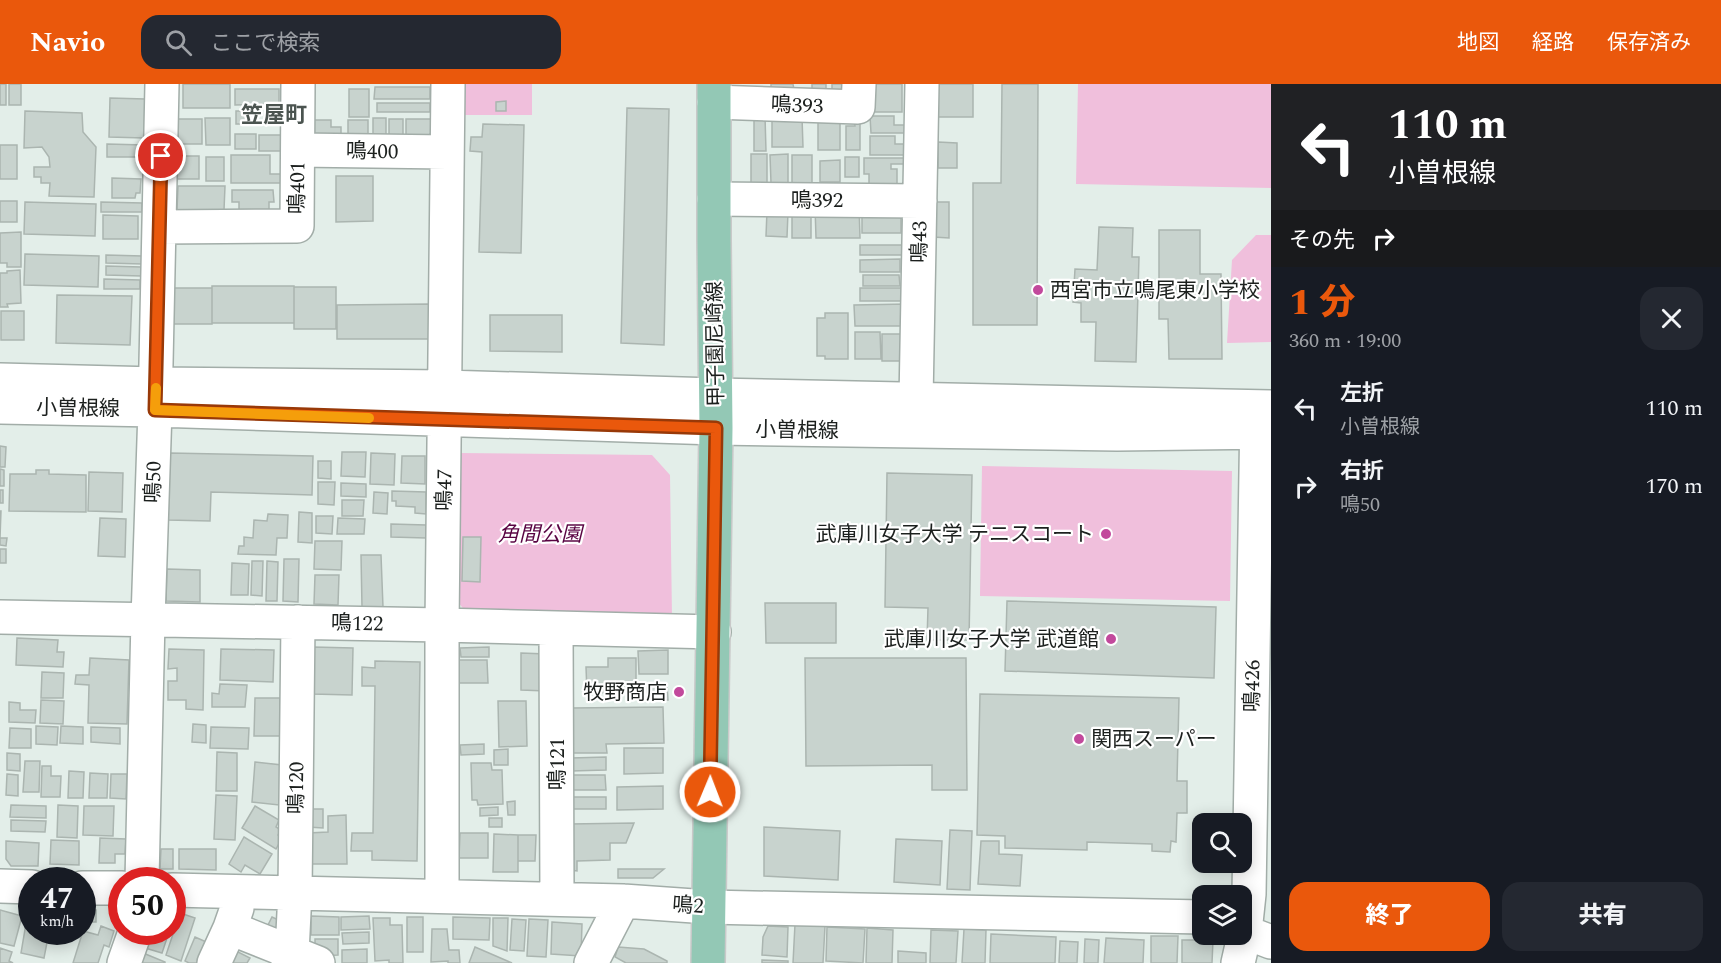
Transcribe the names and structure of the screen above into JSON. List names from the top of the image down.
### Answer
{
  "streets": {
    "main road": ["甲子園尼崎線"],
    "street": [
      "鳴393",
      "鳴400",
      "鳴401",
      "鳴392",
      "鳴43",
      "小曽根線",
      "鳴50",
      "鳴47",
      "鳴122",
      "鳴426",
      "鳴121",
      "鳴120",
      "鳴2"
    ]
  },
  "crossings": [
    ["鳴393", "甲子園尼崎線"],
    ["鳴400", "鳴401"],
    ["鳴400", "鳴47"],
    ["鳴401", "鳴50"],
    ["鳴392", "鳴43"],
    ["鳴392", "甲子園尼崎線"],
    ["鳴43", "小曽根線"],
    ["甲子園尼崎線", "小曽根線"],
    ["甲子園尼崎線", "鳴122"],
    ["甲子園尼崎線", "鳴2"],
    ["小曽根線", "鳴50"],
    ["小曽根線", "鳴47"],
    ["小曽根線", "鳴426"],
    ["鳴50", "鳴122"],
    ["鳴47", "鳴122"],
    ["鳴47", "鳴2"],
    ["鳴122", "鳴121"],
    ["鳴122", "鳴120"],
    ["鳴121", "鳴2"],
    ["鳴120", "鳴2"]
  ],
  "districts": ["笠屋町"],
  "parks": ["角間公園"],
  "places": [
    "西宮市立鳴尾東小学校",
    "武庫川女子大学 テニスコート",
    "武庫川女子大学 武道館",
    "牧野商店",
    "関西スーパー"
  ],
  "page": {
    "header": "Navio",
    "search": "ここで検索",
    "nav": ["地図", "経路", "保存済み"],
    "turn": ["110 m", "小曽根線"],
    "then": "その先",
    "heading": ["1 分", "360 m · 19:00"],
    "list": [
      {
        "name": "左折",
        "note": "小曽根線",
        "value": "110 m"
      },
      {
        "name": "右折",
        "note": "鳴50",
        "value": "170 m"
      }
    ],
    "speed": "47 km/h",
    "limit": "50",
    "buttons": ["終了", "共有"]
  }
}
